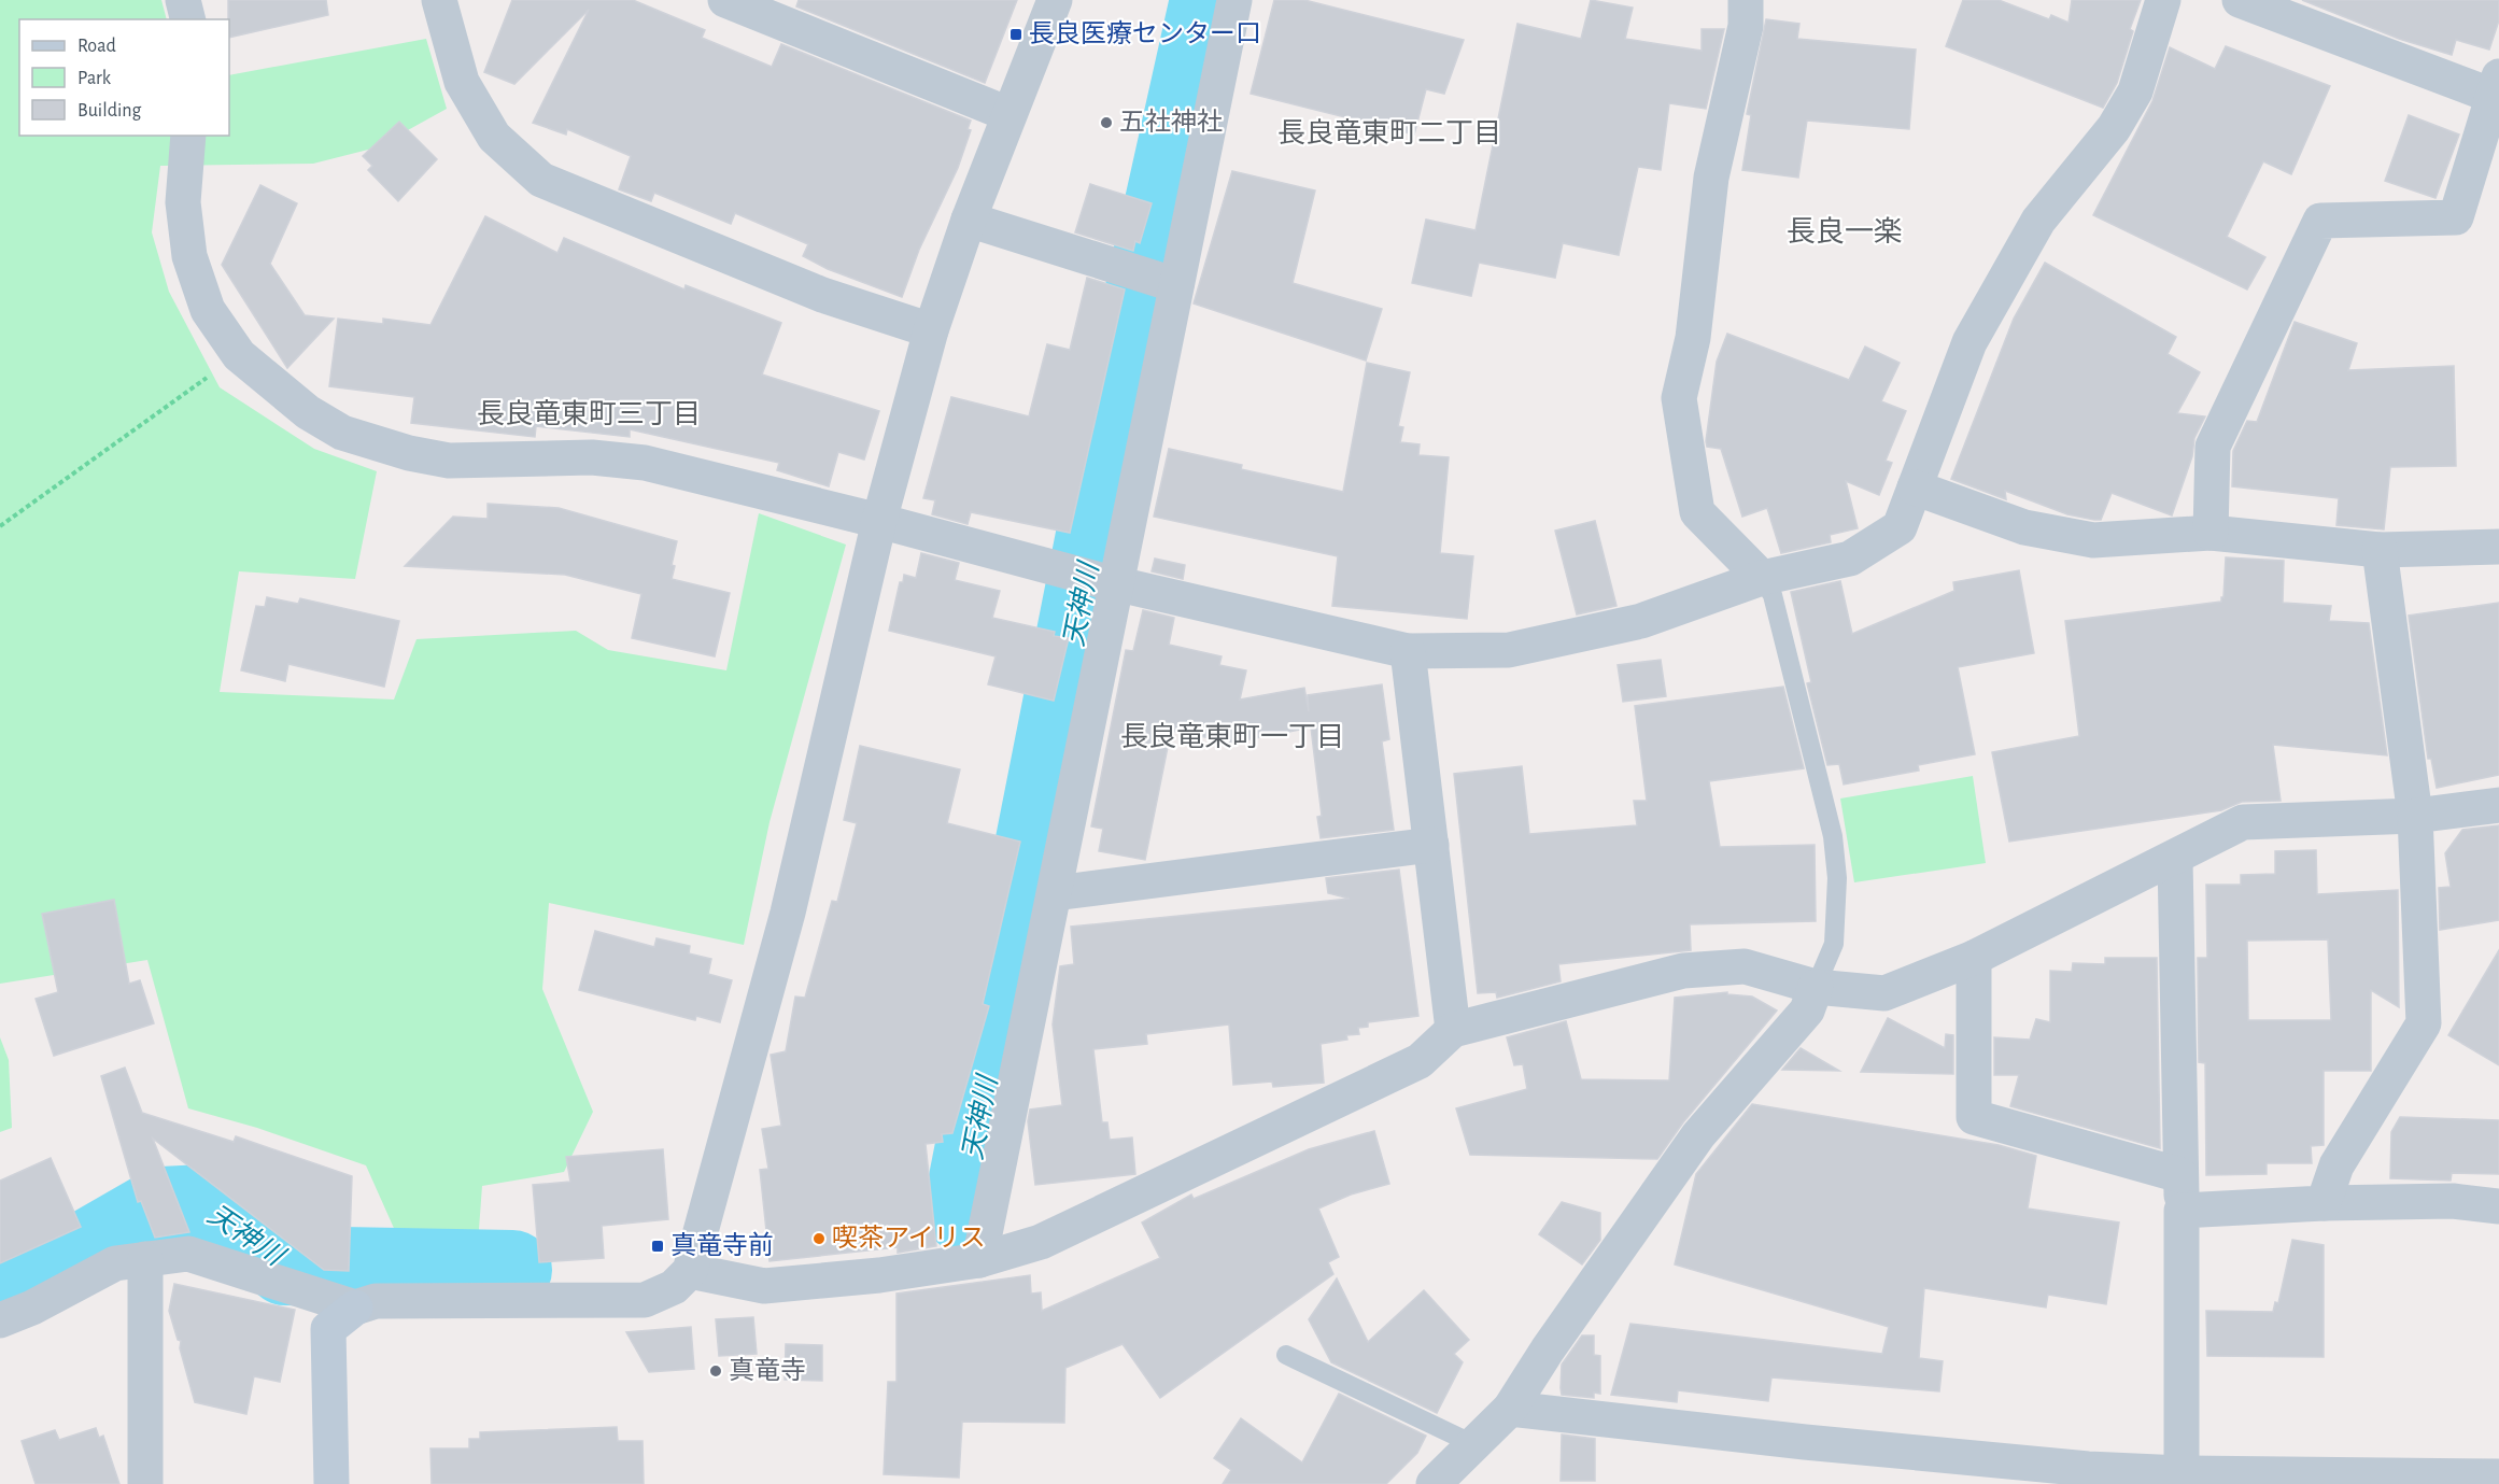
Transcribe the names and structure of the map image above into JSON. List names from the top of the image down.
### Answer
{
  "districts": [
    "長良竜東町二丁目",
    "長良一楽",
    "長良竜東町三丁目",
    "長良竜東町一丁目"
  ],
  "water": ["天神川"],
  "places": {
    "transit": ["長良医療センター口", "真竜寺前"],
    "other": ["五社神社", "喫茶アイリス", "真竜寺"]
  },
  "legend": ["Road", "Park", "Building"]
}
